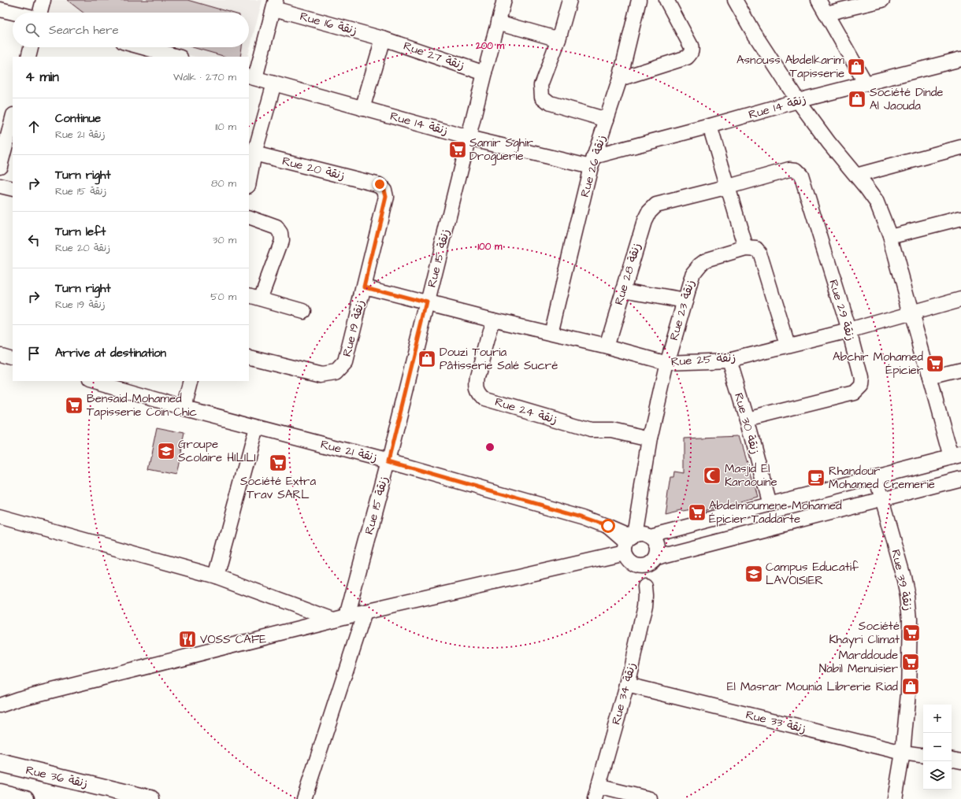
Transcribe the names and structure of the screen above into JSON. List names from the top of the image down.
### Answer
{
  "streets": {
    "street": [
      "Rue 16 زنقة",
      "Rue 27 زنقة",
      "Rue 14 زنقة",
      "Rue 26 زنقة",
      "Rue 20 زنقة",
      "Rue 15 زنقة",
      "Rue 28 زنقة",
      "Rue 23 زنقة",
      "Rue 29 زنقة",
      "Rue 19 زنقة",
      "Rue 25 زنقة",
      "Rue 24 زنقة",
      "Rue 30 زنقة",
      "Rue 21 زنقة",
      "Rue 39 زنقة",
      "Rue 34 زنقة",
      "Rue 33 زنقة",
      "Rue 36 زنقة"
    ]
  },
  "crossings": [
    ["Rue 16 زنقة", "Rue 27 زنقة"],
    ["Rue 14 زنقة", "Rue 26 زنقة"],
    ["Rue 14 زنقة", "Rue 15 زنقة"],
    ["Rue 26 زنقة", "Rue 25 زنقة"],
    ["Rue 20 زنقة", "Rue 19 زنقة"],
    ["Rue 15 زنقة", "Rue 25 زنقة"],
    ["Rue 15 زنقة", "Rue 21 زنقة"],
    ["Rue 28 زنقة", "Rue 29 زنقة"],
    ["Rue 28 زنقة", "Rue 25 زنقة"],
    ["Rue 23 زنقة", "Rue 25 زنقة"],
    ["Rue 23 زنقة", "Rue 24 زنقة"],
    ["Rue 23 زنقة", "Rue 21 زنقة"],
    ["Rue 23 زنقة", "Rue 34 زنقة"],
    ["Rue 29 زنقة", "Rue 25 زنقة"],
    ["Rue 29 زنقة", "Rue 30 زنقة"],
    ["Rue 25 زنقة", "Rue 24 زنقة"],
    ["Rue 25 زنقة", "Rue 30 زنقة"],
    ["Rue 21 زنقة", "Rue 34 زنقة"],
    ["Rue 39 زنقة", "Rue 33 زنقة"],
    ["Rue 34 زنقة", "Rue 33 زنقة"]
  ],
  "places": {
    "shop": [
      "Asnouss Abdelkarim Tapisserie",
      "Société Dinde Al Jaouda",
      "Douzi Touria Pâtisserie Salé Sucré",
      "El Masrar Mounia Librerie Riad"
    ],
    "supermarket": [
      "Samir Sghir Droguerie",
      "Abchir Mohamed Épicier",
      "Bensaid Mohamed Tapisserie Coin Chic",
      "Société Extra Trav SARL",
      "Abdelmoumene Mohamed Épicier Taddarte",
      "Société Khayri Climat",
      "Marddoude Nabil Menuisier"
    ],
    "school or university": ["Groupe Scolaire HILILI", "Campus Educatif LAVOISIER"],
    "mosque": ["Masjid El Karaouine"],
    "cafe": ["Rhandour Mohamed Cremerie"],
    "restaurant": ["VOSS CAFE"]
  },
  "page": {
    "search": "Search here",
    "heading": ["4 min", "Walk · 270 m"],
    "list": [
      ["Continue", "Rue 21 زنقة", "110 m"],
      ["Turn right", "Rue 15 زنقة", "80 m"],
      ["Turn left", "Rue 20 زنقة", "30 m"],
      ["Turn right", "Rue 19 زنقة", "50 m"],
      "Arrive at destination"
    ],
    "map_buttons": ["+", "−"]
  },
  "rings": ["200 m", "100 m"]
}
